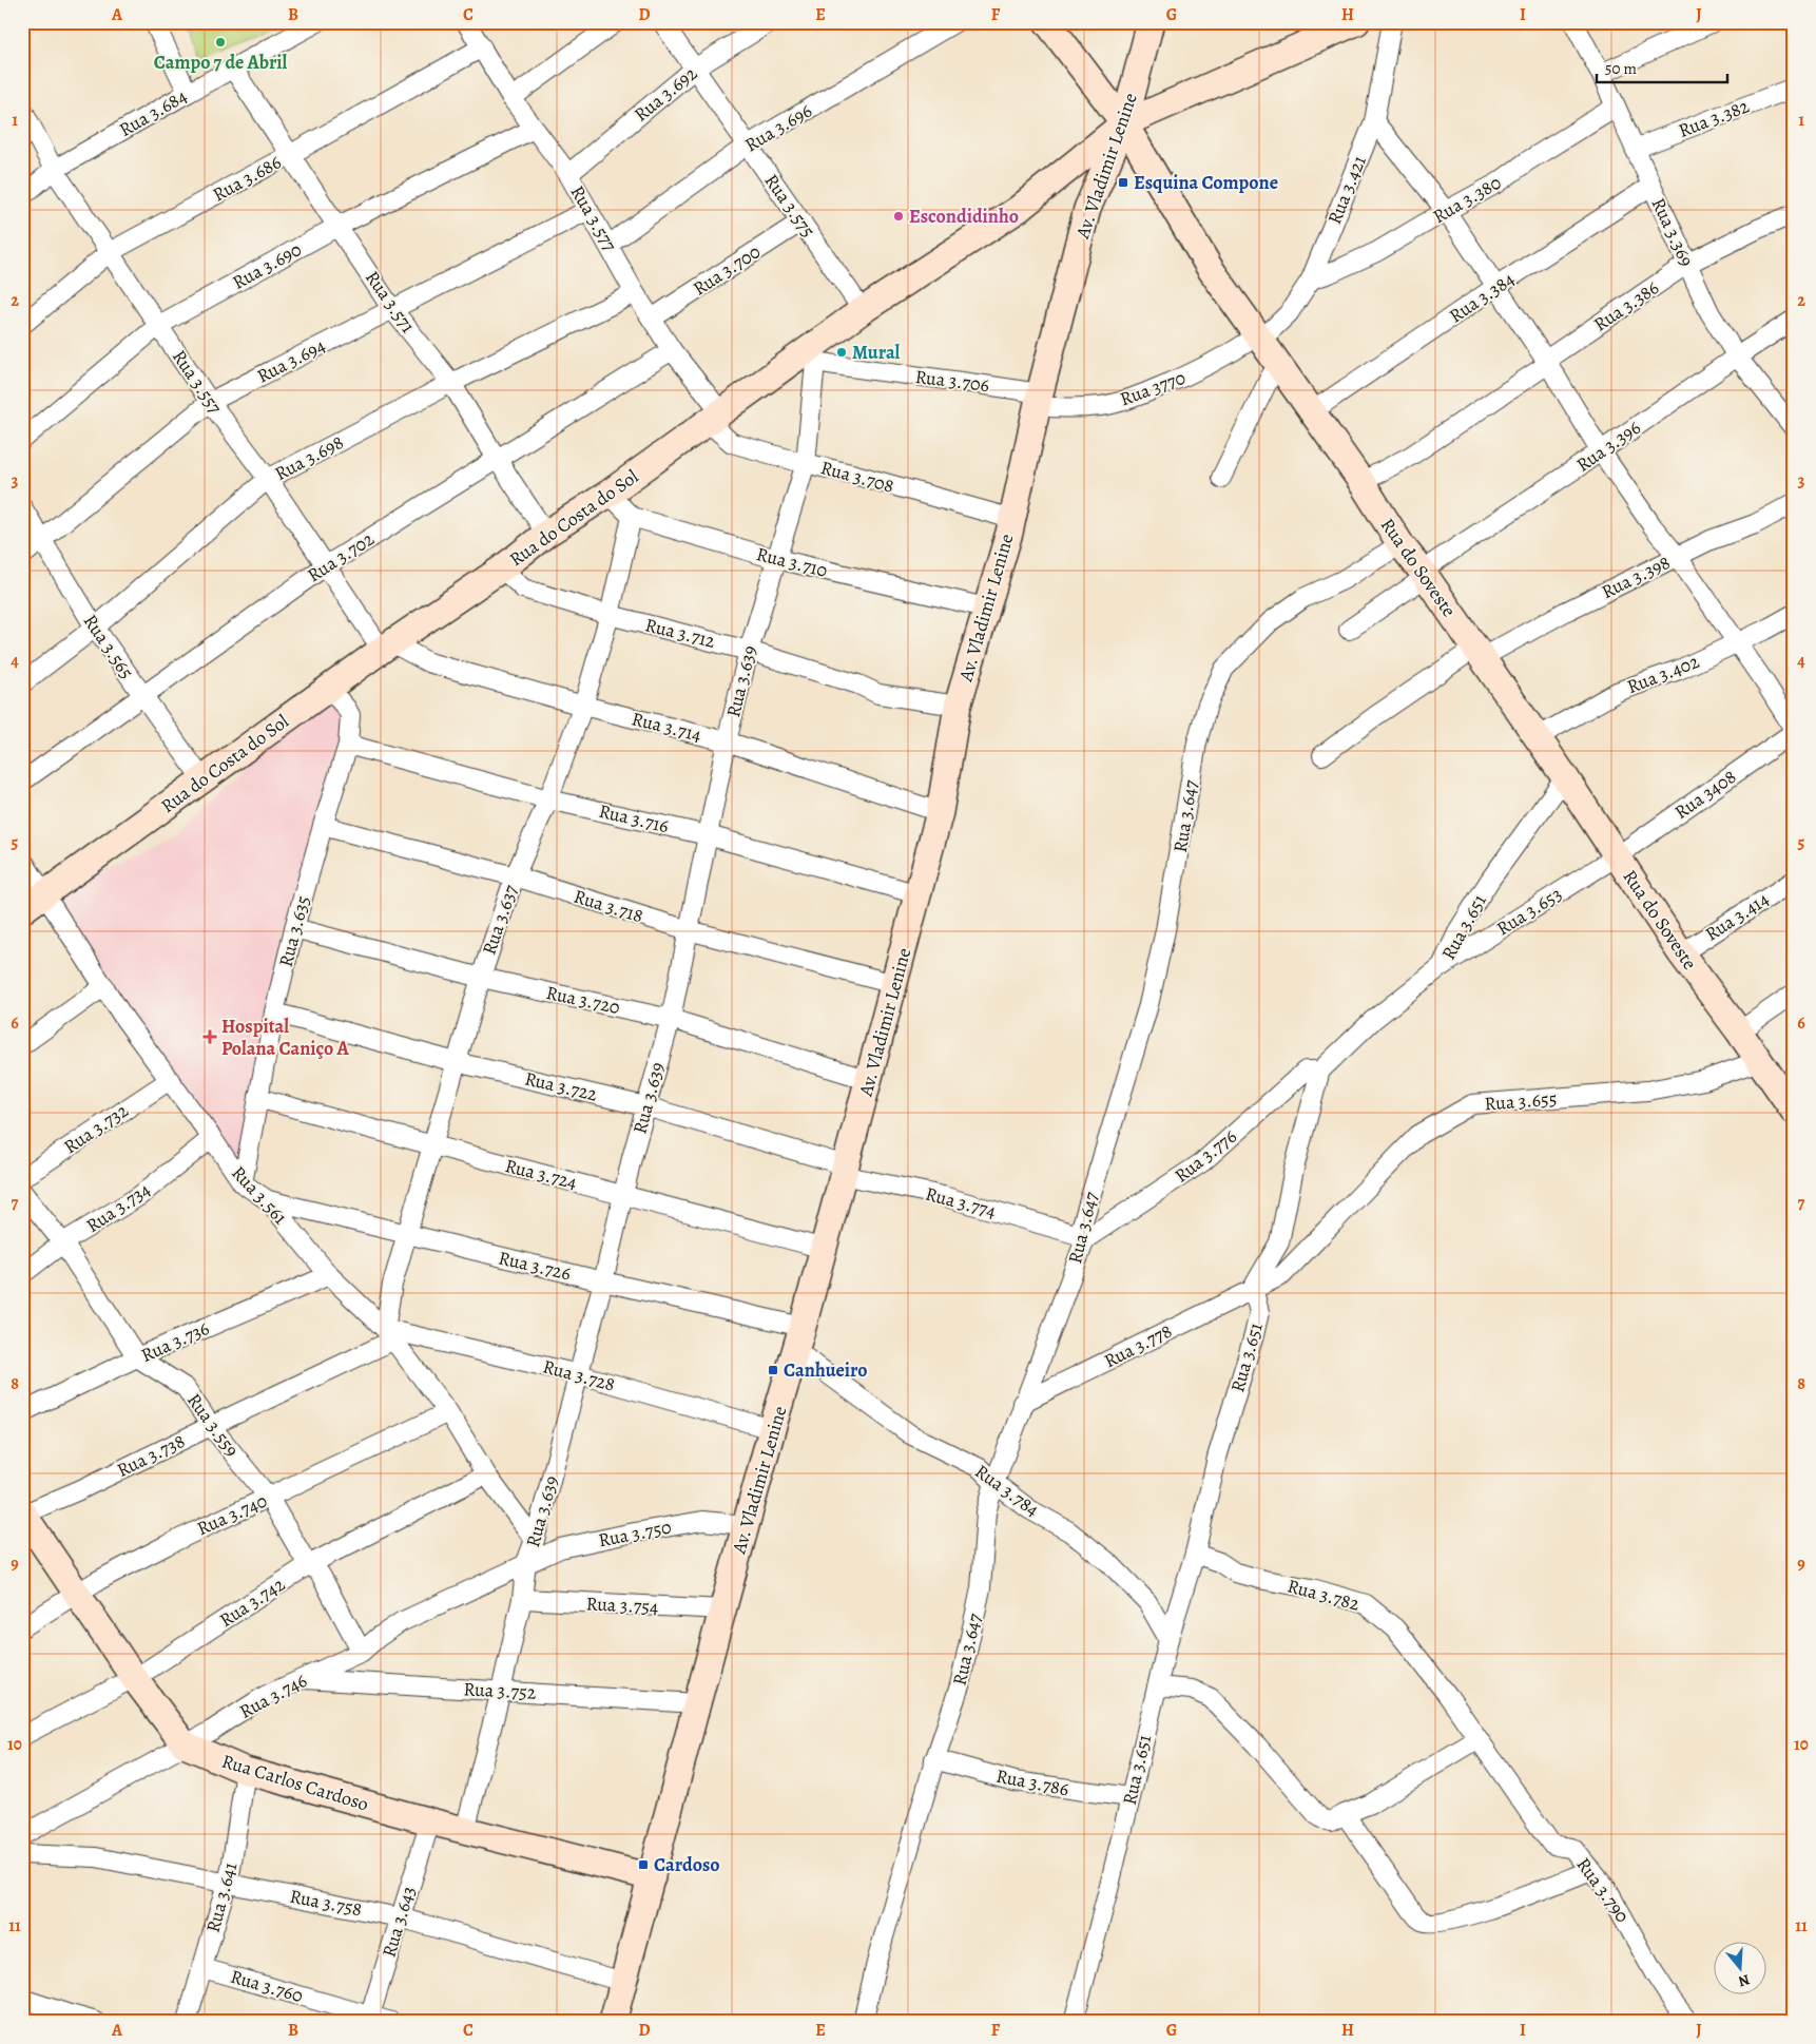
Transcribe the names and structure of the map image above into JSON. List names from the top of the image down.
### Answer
{
  "streets": {
    "street": [
      "Rua 3.692",
      "Rua 3.684",
      "Rua 3.382",
      "Rua 3.696",
      "Av. Vladimir Lenine",
      "Rua 3.686",
      "Rua 3.421",
      "Rua 3.380",
      "Rua 3.575",
      "Rua 3.577",
      "Rua 3.369",
      "Rua 3.690",
      "Rua 3.700",
      "Rua 3.384",
      "Rua 3.571",
      "Rua 3.386",
      "Rua 3.694",
      "Rua 3.706",
      "Rua 3.557",
      "Rua 3770",
      "Rua 3.396",
      "Rua 3.698",
      "Rua 3.708",
      "Rua do Costa do Sol",
      "Rua 3.702",
      "Rua 3.710",
      "Rua do Soveste",
      "Rua 3.398",
      "Rua 3.712",
      "Rua 3.565",
      "Rua 3.402",
      "Rua 3.639",
      "Rua 3.714",
      "Rua 3408",
      "Rua 3.647",
      "Rua 3.716",
      "Rua 3.718",
      "Rua 3.653",
      "Rua 3.414",
      "Rua 3.637",
      "Rua 3.651",
      "Rua 3.635",
      "Rua 3.720",
      "Rua 3.722",
      "Rua 3.655",
      "Rua 3.732",
      "Rua 3.776",
      "Rua 3.724",
      "Rua 3.561",
      "Rua 3.774",
      "Rua 3.734",
      "Rua 3.726",
      "Rua 3.736",
      "Rua 3.778",
      "Rua 3.728",
      "Rua 3.559",
      "Rua 3.738",
      "Rua 3.784",
      "Rua 3.740",
      "Rua 3.750",
      "Rua 3.782",
      "Rua 3.742",
      "Rua 3.754",
      "Rua 3.752",
      "Rua 3.746",
      "Rua Carlos Cardoso",
      "Rua 3.786",
      "Rua 3.790",
      "Rua 3.641",
      "Rua 3.758",
      "Rua 3.643",
      "Rua 3.760"
    ]
  },
  "crossings": [
    ["Rua 3.692", "Rua 3.575"],
    ["Rua 3.692", "Rua 3.577"],
    ["Rua 3.684", "Rua 3.571"],
    ["Rua 3.684", "Rua 3.557"],
    ["Rua 3.382", "Rua 3.369"],
    ["Rua 3.696", "Rua 3.575"],
    ["Rua 3.696", "Rua 3.577"],
    ["Av. Vladimir Lenine", "Rua 3.706"],
    ["Av. Vladimir Lenine", "Rua 3770"],
    ["Av. Vladimir Lenine", "Rua 3.708"],
    ["Av. Vladimir Lenine", "Rua do Costa do Sol"],
    ["Av. Vladimir Lenine", "Rua 3.710"],
    ["Av. Vladimir Lenine", "Rua do Soveste"],
    ["Av. Vladimir Lenine", "Rua 3.712"],
    ["Av. Vladimir Lenine", "Rua 3.714"],
    ["Av. Vladimir Lenine", "Rua 3.716"],
    ["Av. Vladimir Lenine", "Rua 3.718"],
    ["Av. Vladimir Lenine", "Rua 3.720"],
    ["Av. Vladimir Lenine", "Rua 3.722"],
    ["Av. Vladimir Lenine", "Rua 3.724"],
    ["Av. Vladimir Lenine", "Rua 3.774"],
    ["Av. Vladimir Lenine", "Rua 3.726"],
    ["Av. Vladimir Lenine", "Rua 3.728"],
    ["Av. Vladimir Lenine", "Rua 3.784"],
    ["Av. Vladimir Lenine", "Rua 3.750"],
    ["Av. Vladimir Lenine", "Rua 3.754"],
    ["Av. Vladimir Lenine", "Rua 3.752"],
    ["Av. Vladimir Lenine", "Rua Carlos Cardoso"],
    ["Av. Vladimir Lenine", "Rua 3.758"],
    ["Rua 3.686", "Rua 3.577"],
    ["Rua 3.686", "Rua 3.571"],
    ["Rua 3.686", "Rua 3.557"],
    ["Rua 3.421", "Rua 3.380"],
    ["Rua 3.421", "Rua 3770"],
    ["Rua 3.421", "Rua do Soveste"],
    ["Rua 3.380", "Rua 3.369"],
    ["Rua 3.575", "Rua 3.700"],
    ["Rua 3.575", "Rua do Costa do Sol"],
    ["Rua 3.577", "Rua 3.690"],
    ["Rua 3.577", "Rua 3.700"],
    ["Rua 3.577", "Rua 3.694"],
    ["Rua 3.577", "Rua 3.698"],
    ["Rua 3.577", "Rua 3.708"],
    ["Rua 3.577", "Rua do Costa do Sol"],
    ["Rua 3.577", "Rua 3.702"],
    ["Rua 3.369", "Rua 3.384"],
    ["Rua 3.369", "Rua 3.386"],
    ["Rua 3.369", "Rua 3.396"],
    ["Rua 3.690", "Rua 3.571"],
    ["Rua 3.690", "Rua 3.557"],
    ["Rua 3.384", "Rua do Soveste"],
    ["Rua 3.571", "Rua 3.694"],
    ["Rua 3.571", "Rua 3.698"],
    ["Rua 3.571", "Rua do Costa do Sol"],
    ["Rua 3.571", "Rua 3.702"],
    ["Rua 3.386", "Rua do Soveste"],
    ["Rua 3.694", "Rua 3.557"],
    ["Rua 3.694", "Rua 3.565"],
    ["Rua 3.706", "Rua 3770"],
    ["Rua 3.706", "Rua do Costa do Sol"],
    ["Rua 3.706", "Rua 3.639"],
    ["Rua 3.557", "Rua 3.698"],
    ["Rua 3.557", "Rua do Costa do Sol"],
    ["Rua 3.557", "Rua 3.702"],
    ["Rua 3.557", "Rua 3.714"],
    ["Rua 3770", "Rua do Soveste"],
    ["Rua 3.396", "Rua do Soveste"],
    ["Rua 3.698", "Rua 3.565"],
    ["Rua 3.708", "Rua do Costa do Sol"],
    ["Rua 3.708", "Rua 3.639"],
    ["Rua do Costa do Sol", "Rua do Soveste"],
    ["Rua do Costa do Sol", "Rua 3.712"],
    ["Rua do Costa do Sol", "Rua 3.565"],
    ["Rua do Costa do Sol", "Rua 3.639"],
    ["Rua do Costa do Sol", "Rua 3.714"],
    ["Rua do Costa do Sol", "Rua 3.635"],
    ["Rua do Costa do Sol", "Rua 3.561"],
    ["Rua 3.702", "Rua 3.565"],
    ["Rua 3.710", "Rua 3.639"],
    ["Rua 3.710", "Rua 3.637"],
    ["Rua do Soveste", "Rua 3.398"],
    ["Rua do Soveste", "Rua 3.402"],
    ["Rua do Soveste", "Rua 3408"],
    ["Rua do Soveste", "Rua 3.647"],
    ["Rua do Soveste", "Rua 3.653"],
    ["Rua do Soveste", "Rua 3.414"],
    ["Rua do Soveste", "Rua 3.651"],
    ["Rua do Soveste", "Rua 3.655"],
    ["Rua 3.712", "Rua 3.639"],
    ["Rua 3.712", "Rua 3.637"],
    ["Rua 3.639", "Rua 3.714"],
    ["Rua 3.639", "Rua 3.716"],
    ["Rua 3.639", "Rua 3.718"],
    ["Rua 3.639", "Rua 3.720"],
    ["Rua 3.639", "Rua 3.722"],
    ["Rua 3.639", "Rua 3.724"],
    ["Rua 3.639", "Rua 3.561"],
    ["Rua 3.639", "Rua 3.726"],
    ["Rua 3.639", "Rua 3.728"],
    ["Rua 3.639", "Rua 3.750"],
    ["Rua 3.639", "Rua 3.754"],
    ["Rua 3.639", "Rua 3.752"],
    ["Rua 3.639", "Rua 3.746"],
    ["Rua 3.639", "Rua Carlos Cardoso"],
    ["Rua 3.714", "Rua 3.637"],
    ["Rua 3408", "Rua 3.653"],
    ["Rua 3.647", "Rua 3.776"],
    ["Rua 3.647", "Rua 3.774"],
    ["Rua 3.647", "Rua 3.778"],
    ["Rua 3.647", "Rua 3.784"],
    ["Rua 3.647", "Rua 3.786"],
    ["Rua 3.716", "Rua 3.637"],
    ["Rua 3.716", "Rua 3.635"],
    ["Rua 3.718", "Rua 3.637"],
    ["Rua 3.718", "Rua 3.635"],
    ["Rua 3.653", "Rua 3.651"],
    ["Rua 3.637", "Rua 3.720"],
    ["Rua 3.637", "Rua 3.722"],
    ["Rua 3.637", "Rua 3.724"],
    ["Rua 3.637", "Rua 3.561"],
    ["Rua 3.637", "Rua 3.726"],
    ["Rua 3.637", "Rua 3.728"],
    ["Rua 3.637", "Rua 3.738"],
    ["Rua 3.651", "Rua 3.655"],
    ["Rua 3.651", "Rua 3.776"],
    ["Rua 3.651", "Rua 3.778"],
    ["Rua 3.651", "Rua 3.784"],
    ["Rua 3.651", "Rua 3.782"],
    ["Rua 3.651", "Rua 3.786"],
    ["Rua 3.635", "Rua 3.720"],
    ["Rua 3.635", "Rua 3.722"],
    ["Rua 3.635", "Rua 3.724"],
    ["Rua 3.635", "Rua 3.561"],
    ["Rua 3.722", "Rua 3.774"],
    ["Rua 3.655", "Rua 3.778"],
    ["Rua 3.732", "Rua 3.561"],
    ["Rua 3.776", "Rua 3.774"],
    ["Rua 3.561", "Rua 3.734"],
    ["Rua 3.561", "Rua 3.726"],
    ["Rua 3.561", "Rua 3.736"],
    ["Rua 3.561", "Rua 3.728"],
    ["Rua 3.561", "Rua 3.738"],
    ["Rua 3.561", "Rua 3.740"],
    ["Rua 3.561", "Rua 3.742"],
    ["Rua 3.734", "Rua 3.559"],
    ["Rua 3.726", "Rua 3.784"],
    ["Rua 3.736", "Rua 3.559"],
    ["Rua 3.728", "Rua 3.738"],
    ["Rua 3.559", "Rua 3.738"],
    ["Rua 3.559", "Rua 3.740"],
    ["Rua 3.559", "Rua 3.742"],
    ["Rua 3.559", "Rua 3.746"],
    ["Rua 3.738", "Rua Carlos Cardoso"],
    ["Rua 3.740", "Rua Carlos Cardoso"],
    ["Rua 3.750", "Rua 3.746"],
    ["Rua 3.782", "Rua 3.790"],
    ["Rua 3.742", "Rua Carlos Cardoso"],
    ["Rua 3.752", "Rua 3.746"],
    ["Rua 3.746", "Rua Carlos Cardoso"],
    ["Rua Carlos Cardoso", "Rua 3.641"],
    ["Rua Carlos Cardoso", "Rua 3.643"],
    ["Rua 3.641", "Rua 3.758"],
    ["Rua 3.641", "Rua 3.760"],
    ["Rua 3.758", "Rua 3.643"],
    ["Rua 3.643", "Rua 3.760"]
  ],
  "places": {
    "other": ["Campo 7 de Abril", "Escondidinho", "Mural"],
    "transit": ["Esquina Compone", "Canhueiro", "Cardoso"],
    "health": ["Hospital Polana Caniço A"]
  },
  "scale_bar": "50 m",
  "north": "bottom",
  "grid": {
    "columns": [
      "A",
      "B",
      "C",
      "D",
      "E",
      "F",
      "G",
      "H",
      "I",
      "J"
    ],
    "rows": [
      "1",
      "2",
      "3",
      "4",
      "5",
      "6",
      "7",
      "8",
      "9",
      "10",
      "11"
    ]
  }
}
